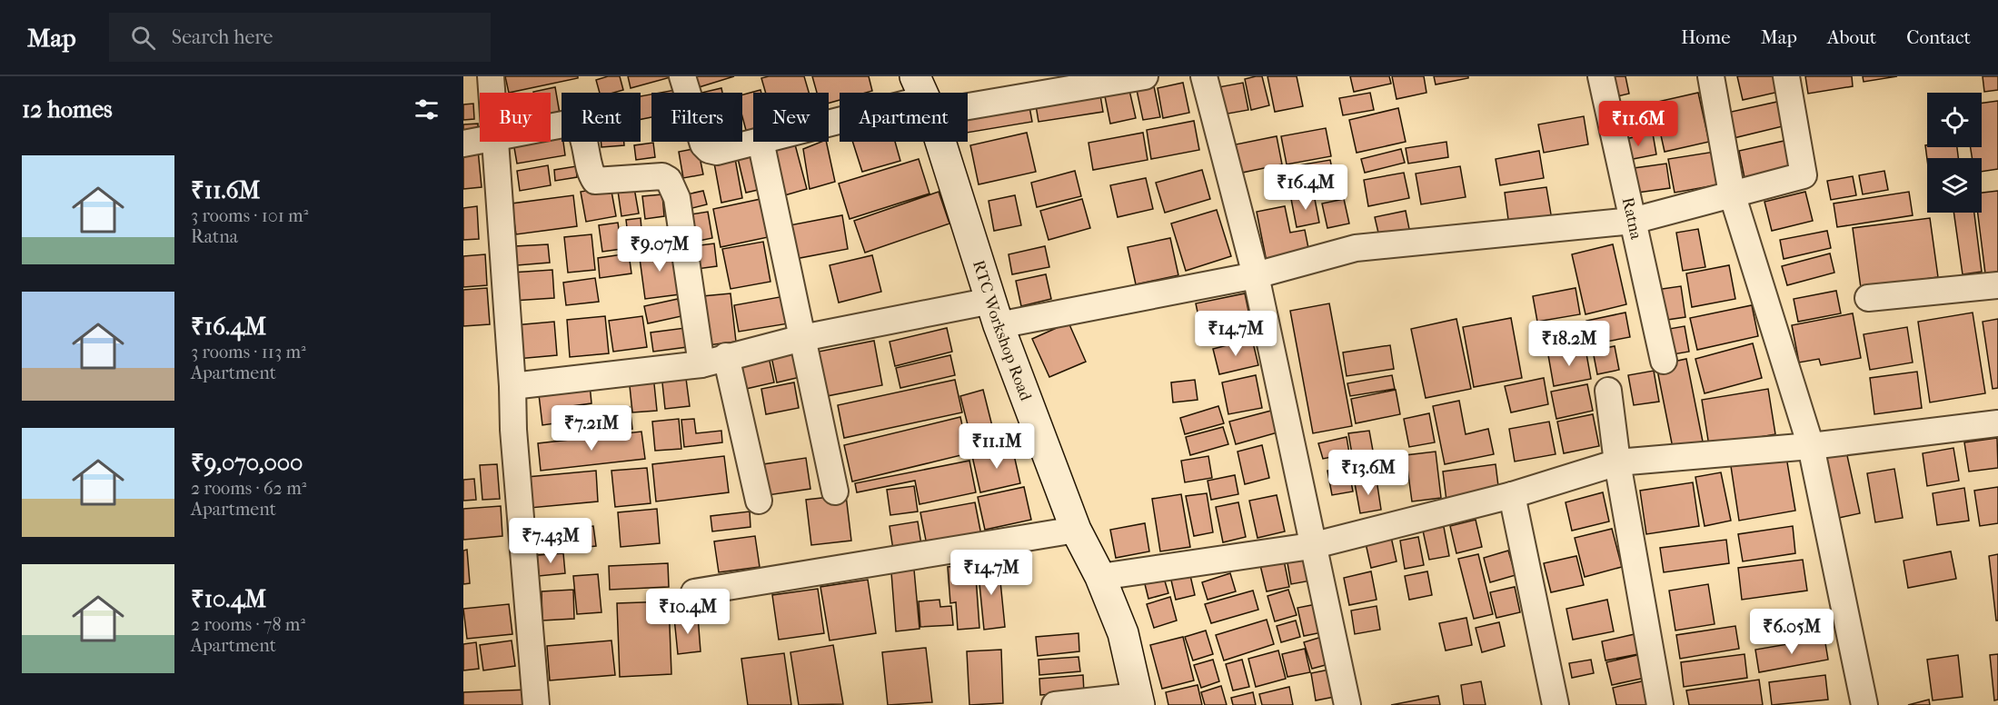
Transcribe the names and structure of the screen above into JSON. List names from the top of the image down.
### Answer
{
  "streets": {
    "street": ["Ratna", "RTC Workshop Road"]
  },
  "page": {
    "header": "Map",
    "search": "Search here",
    "nav": [
      "Home",
      "Map",
      "About",
      "Contact"
    ],
    "heading": "12 homes",
    "chip": [
      "Buy",
      "Rent",
      "Filters",
      "New",
      "Apartment"
    ],
    "price": [
      "₹11.6M",
      "₹16.4M",
      "₹9.07M",
      "₹14.7M",
      "₹18.2M",
      "₹7.21M",
      "₹11.1M",
      "₹13.6M",
      "₹7.43M",
      "₹14.7M",
      "₹10.4M",
      "₹6.05M"
    ],
    "list": [
      {
        "name": "₹11.6M",
        "note": "3 rooms · 101 m² · Ratna"
      },
      {
        "name": "₹16.4M",
        "note": "3 rooms · 113 m² · Apartment"
      },
      {
        "name": "₹9,070,000",
        "note": "2 rooms · 62 m² · Apartment"
      },
      {
        "name": "₹10.4M",
        "note": "2 rooms · 78 m² · Apartment"
      }
    ]
  }
}
